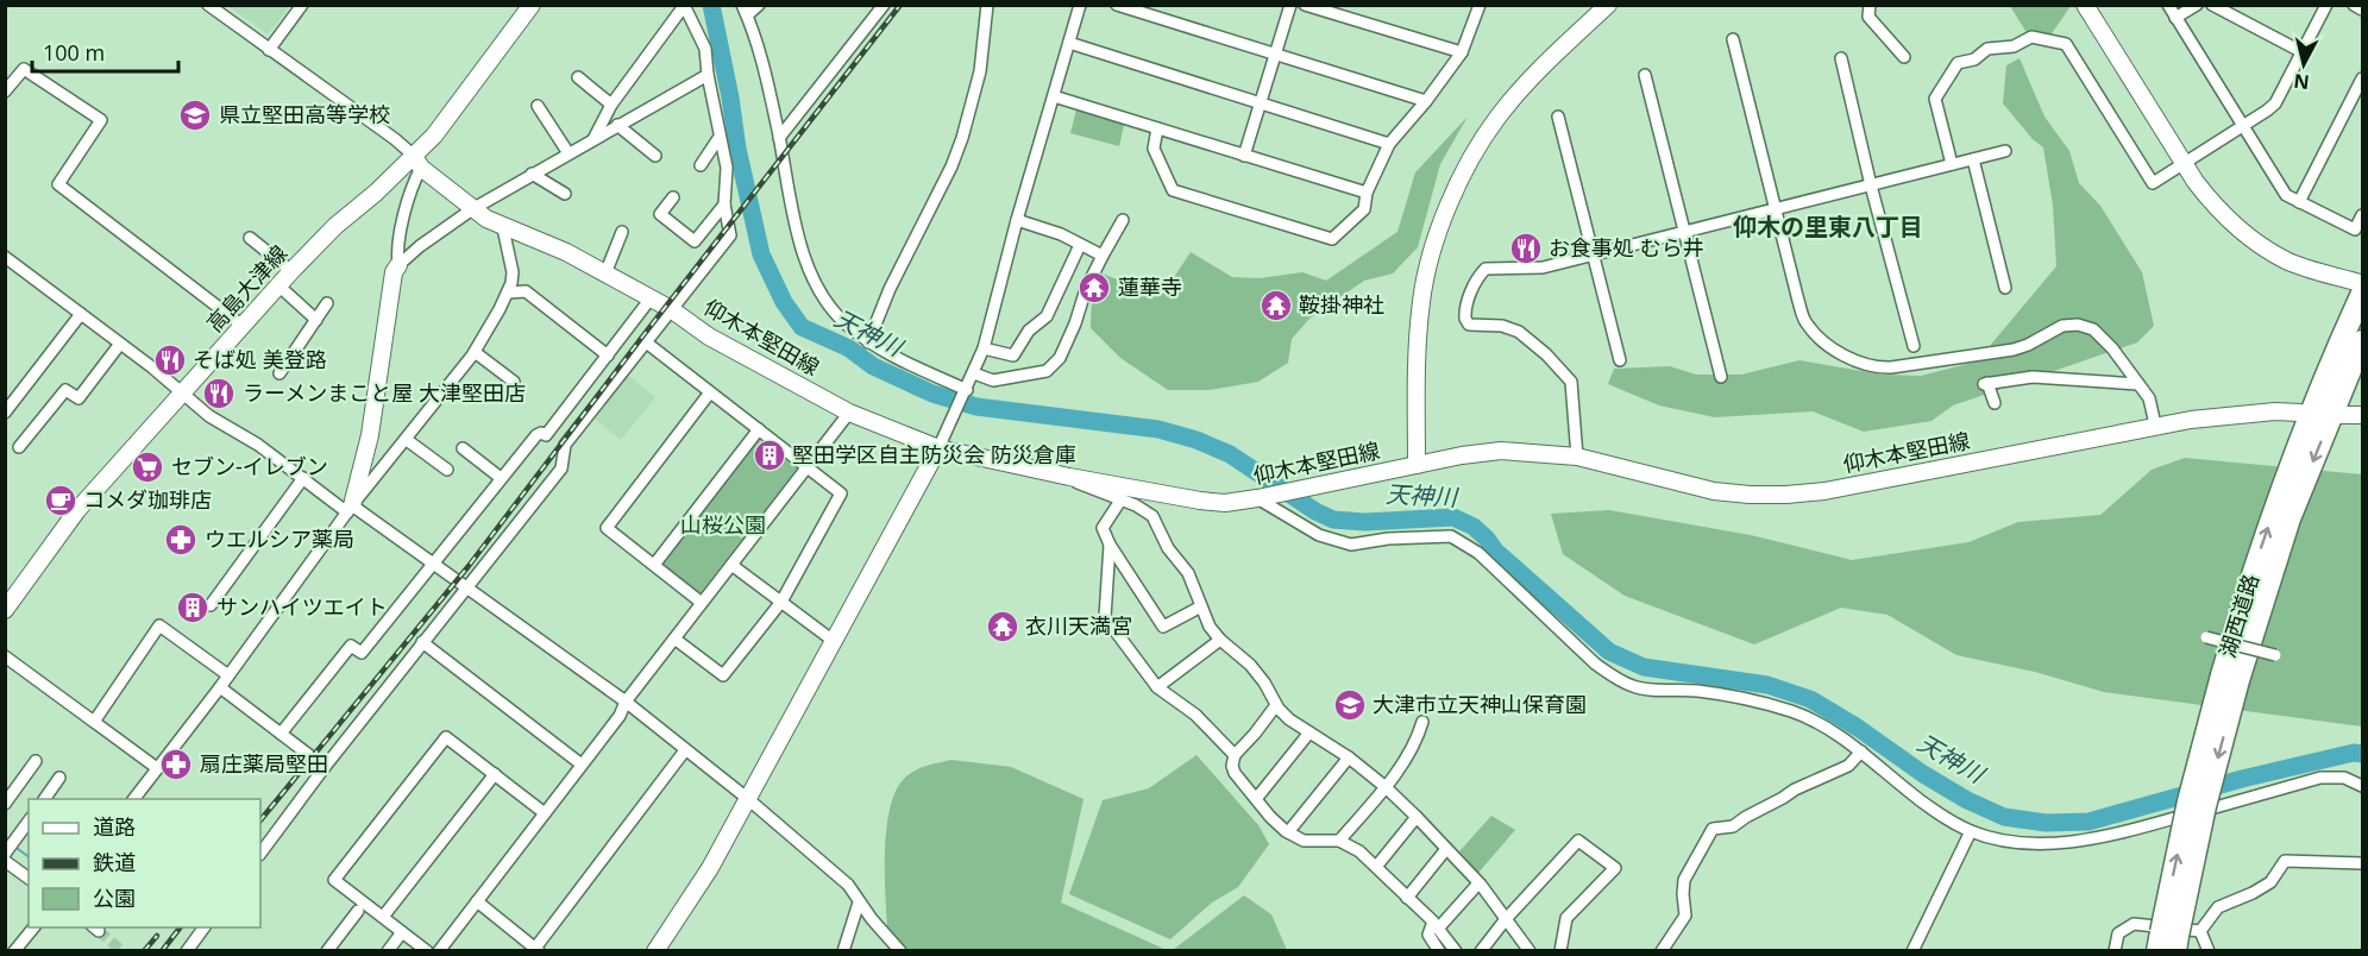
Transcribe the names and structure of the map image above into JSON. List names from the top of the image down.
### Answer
{
  "streets": {
    "highway": ["湖西道路"],
    "main road": ["高島大津線", "仰木本堅田線"]
  },
  "crossings": [
    ["高島大津線", "仰木本堅田線"]
  ],
  "districts": ["仰木の里東八丁目"],
  "water": ["天神川"],
  "parks": ["山桜公園"],
  "places": {
    "school or university": ["県立堅田高等学校", "大津市立天神山保育園"],
    "restaurant": ["お食事処 むら井", "そば処 美登路", "ラーメンまこと屋 大津堅田店"],
    "temple": ["蓮華寺", "鞍掛神社", "衣川天満宮"],
    "building": ["堅田学区自主防災会 防災倉庫", "サンハイツエイト"],
    "supermarket": ["セブン-イレブン"],
    "cafe": ["コメダ珈琲店"],
    "pharmacy": ["ウエルシア薬局", "扇庄薬局堅田"]
  },
  "legend": ["道路", "鉄道", "公園"],
  "scale_bar": "100 m",
  "north": "bottom"
}
